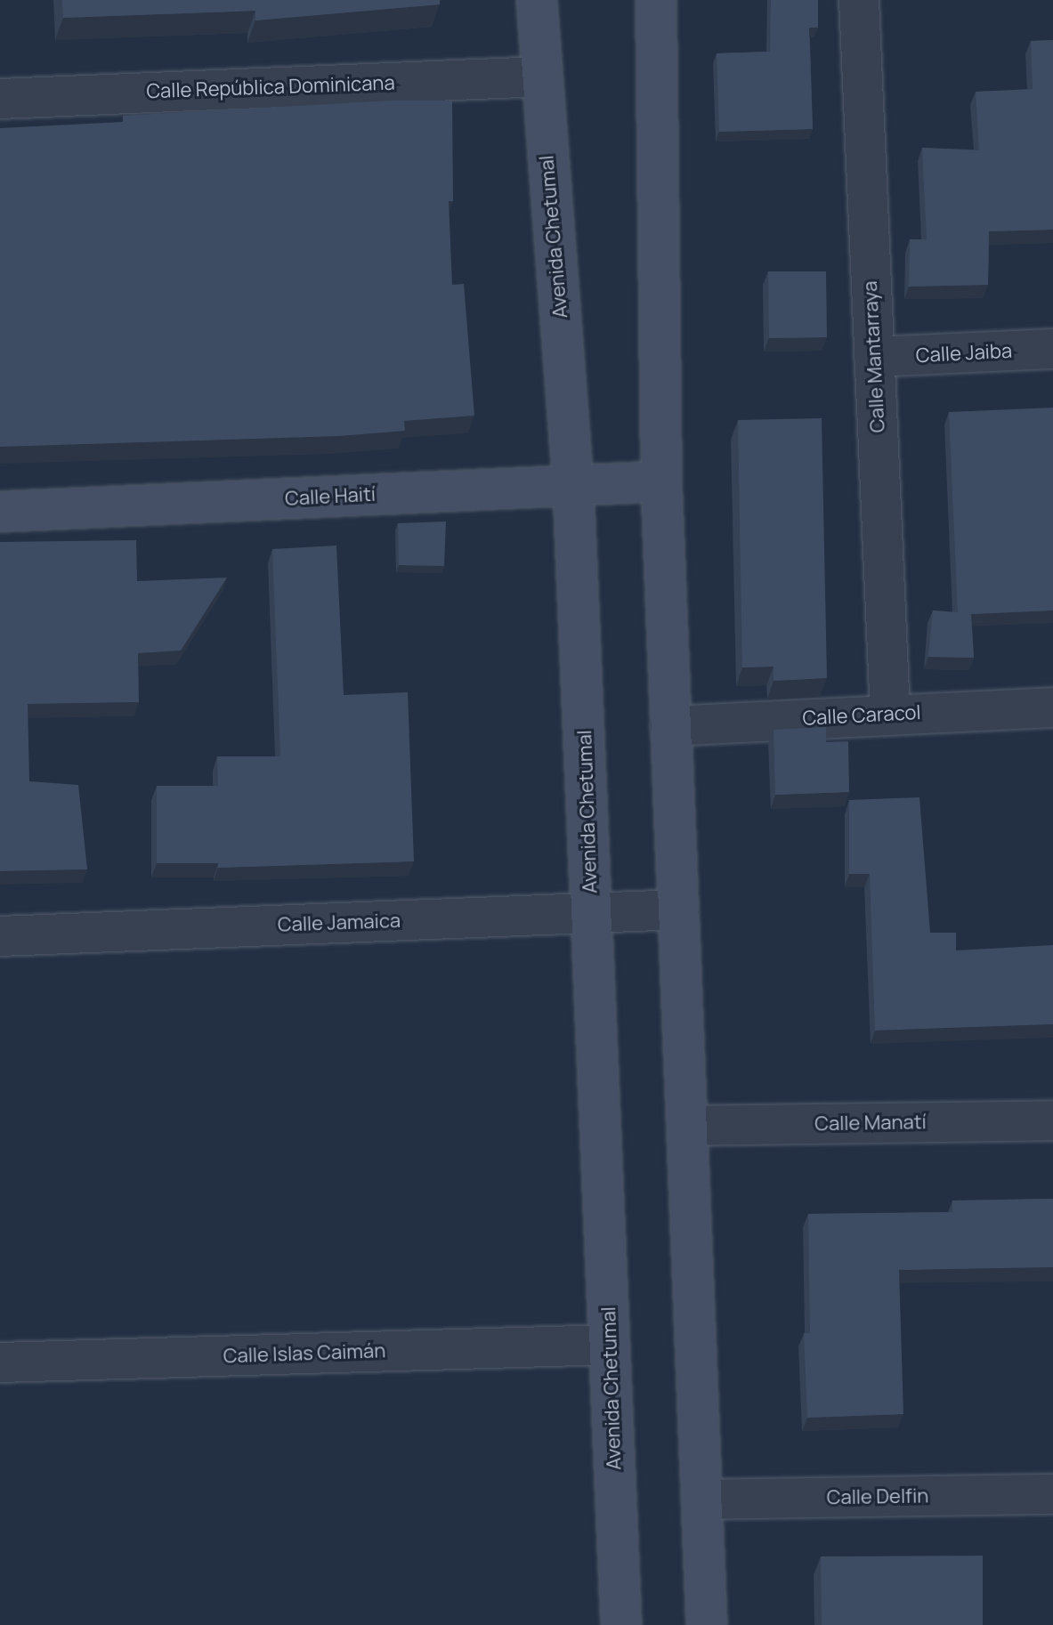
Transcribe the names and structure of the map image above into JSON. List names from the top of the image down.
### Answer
{
  "streets": {
    "main road": ["Avenida Chetumal", "Calle Haití"],
    "street": [
      "Calle República Dominicana",
      "Calle Jaiba",
      "Calle Mantarraya",
      "Calle Caracol",
      "Calle Jamaica",
      "Calle Manatí",
      "Calle Islas Caimán",
      "Calle Delfin"
    ]
  },
  "crossings": [
    ["Calle República Dominicana", "Avenida Chetumal"],
    ["Avenida Chetumal", "Calle Haití"],
    ["Avenida Chetumal", "Calle Jamaica"],
    ["Avenida Chetumal", "Calle Islas Caimán"],
    ["Calle Jaiba", "Calle Mantarraya"],
    ["Calle Mantarraya", "Calle Caracol"]
  ]
}
